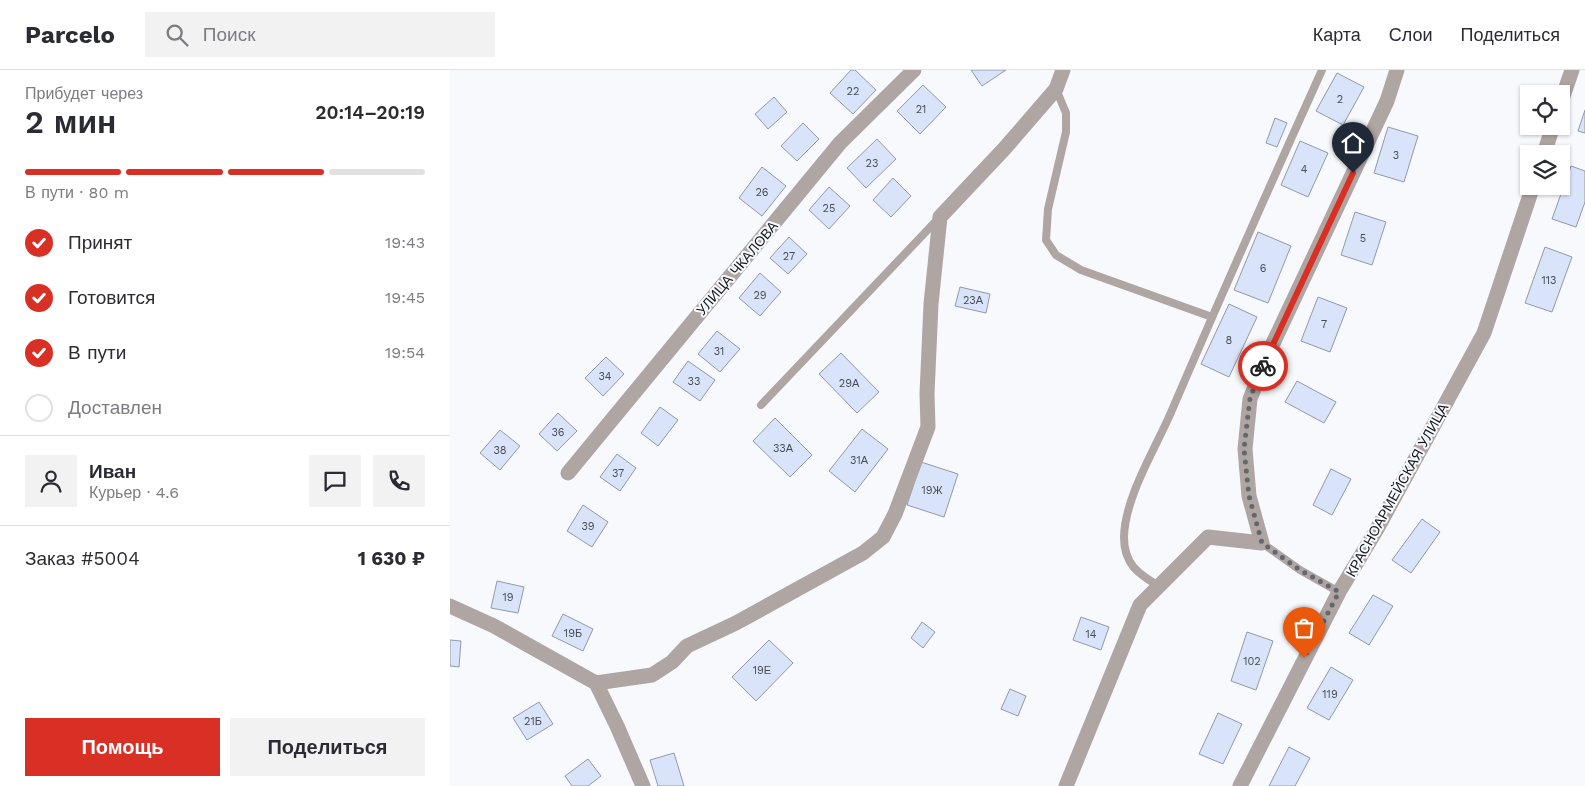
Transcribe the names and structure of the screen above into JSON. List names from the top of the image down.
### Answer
{
  "streets": {
    "street": ["УЛИЦА ЧКАЛОВА", "КРАСНОАРМЕЙСКАЯ УЛИЦА"]
  },
  "house_numbers": [
    "22",
    "2",
    "21",
    "3",
    "23",
    "4",
    "26",
    "25",
    "5",
    "27",
    "6",
    "113",
    "29",
    "23А",
    "7",
    "8",
    "31",
    "34",
    "33",
    "29А",
    "36",
    "33А",
    "38",
    "31А",
    "37",
    "19Ж",
    "39",
    "19",
    "19Б",
    "14",
    "102",
    "19Е",
    "119",
    "21Б"
  ],
  "page": {
    "header": "Parcelo",
    "search": "Поиск",
    "nav": ["Карта", "Слои", "Поделиться"],
    "heading": ["2 мин", "Прибудет через", "20:14–20:19"],
    "panel": [
      "Иван",
      "Курьер · 4.6",
      "Заказ #5004",
      "1 630 ₽"
    ],
    "bar": "В пути · 80 m",
    "list": [
      ["Принят", "19:43"],
      ["Готовится", "19:45"],
      ["В пути", "19:54"],
      "Доставлен"
    ],
    "buttons": ["Помощь", "Поделиться"]
  }
}
